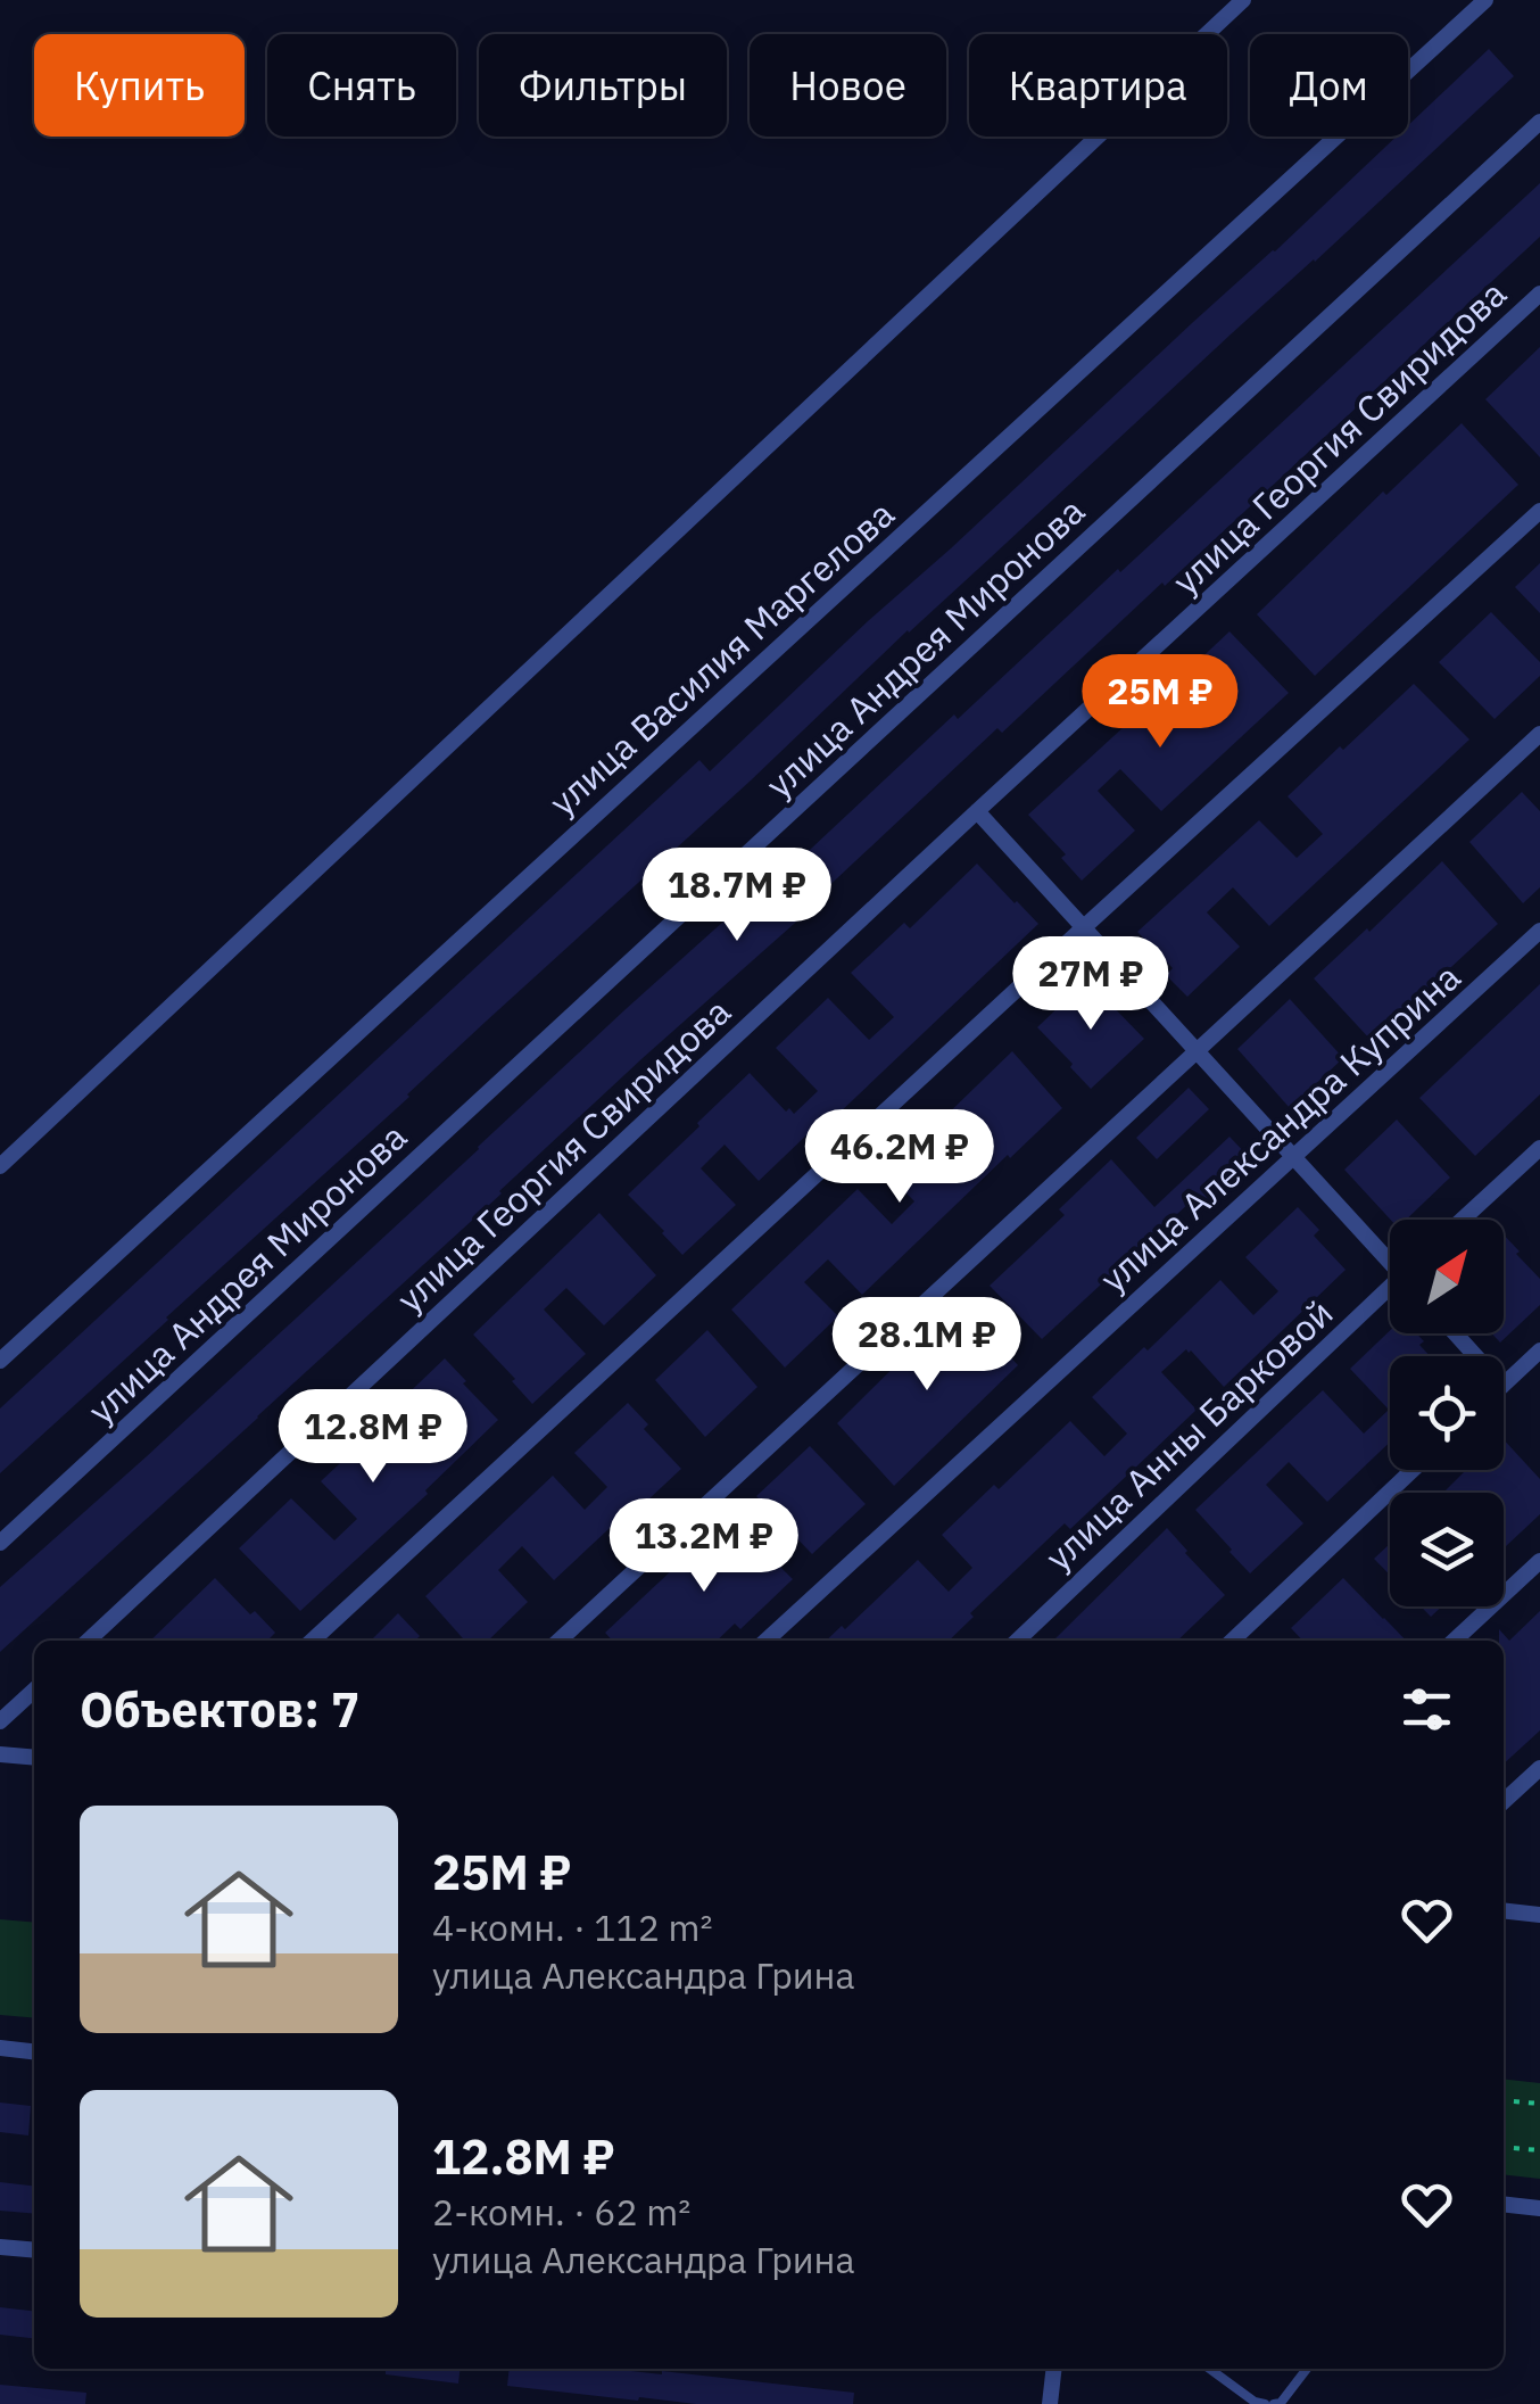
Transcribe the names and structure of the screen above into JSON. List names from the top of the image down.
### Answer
{
  "streets": {
    "street": [
      "улица Георгия Свиридова",
      "улица Андрея Миронова",
      "улица Василия Маргелова",
      "улица Александра Куприна",
      "улица Анны Барковой"
    ]
  },
  "north": "top right",
  "page": {
    "chip": [
      "Купить",
      "Снять",
      "Фильтры",
      "Новое",
      "Квартира",
      "Дом"
    ],
    "price": [
      "25M ₽",
      "18.7M ₽",
      "27M ₽",
      "46.2M ₽",
      "28.1M ₽",
      "12.8M ₽",
      "13.2M ₽"
    ],
    "heading": "Объектов: 7",
    "list": [
      {
        "name": "25M ₽",
        "note": "4-комн. · 112 m² · улица Александра Грина"
      },
      {
        "name": "12.8M ₽",
        "note": "2-комн. · 62 m² · улица Александра Грина"
      }
    ]
  }
}
